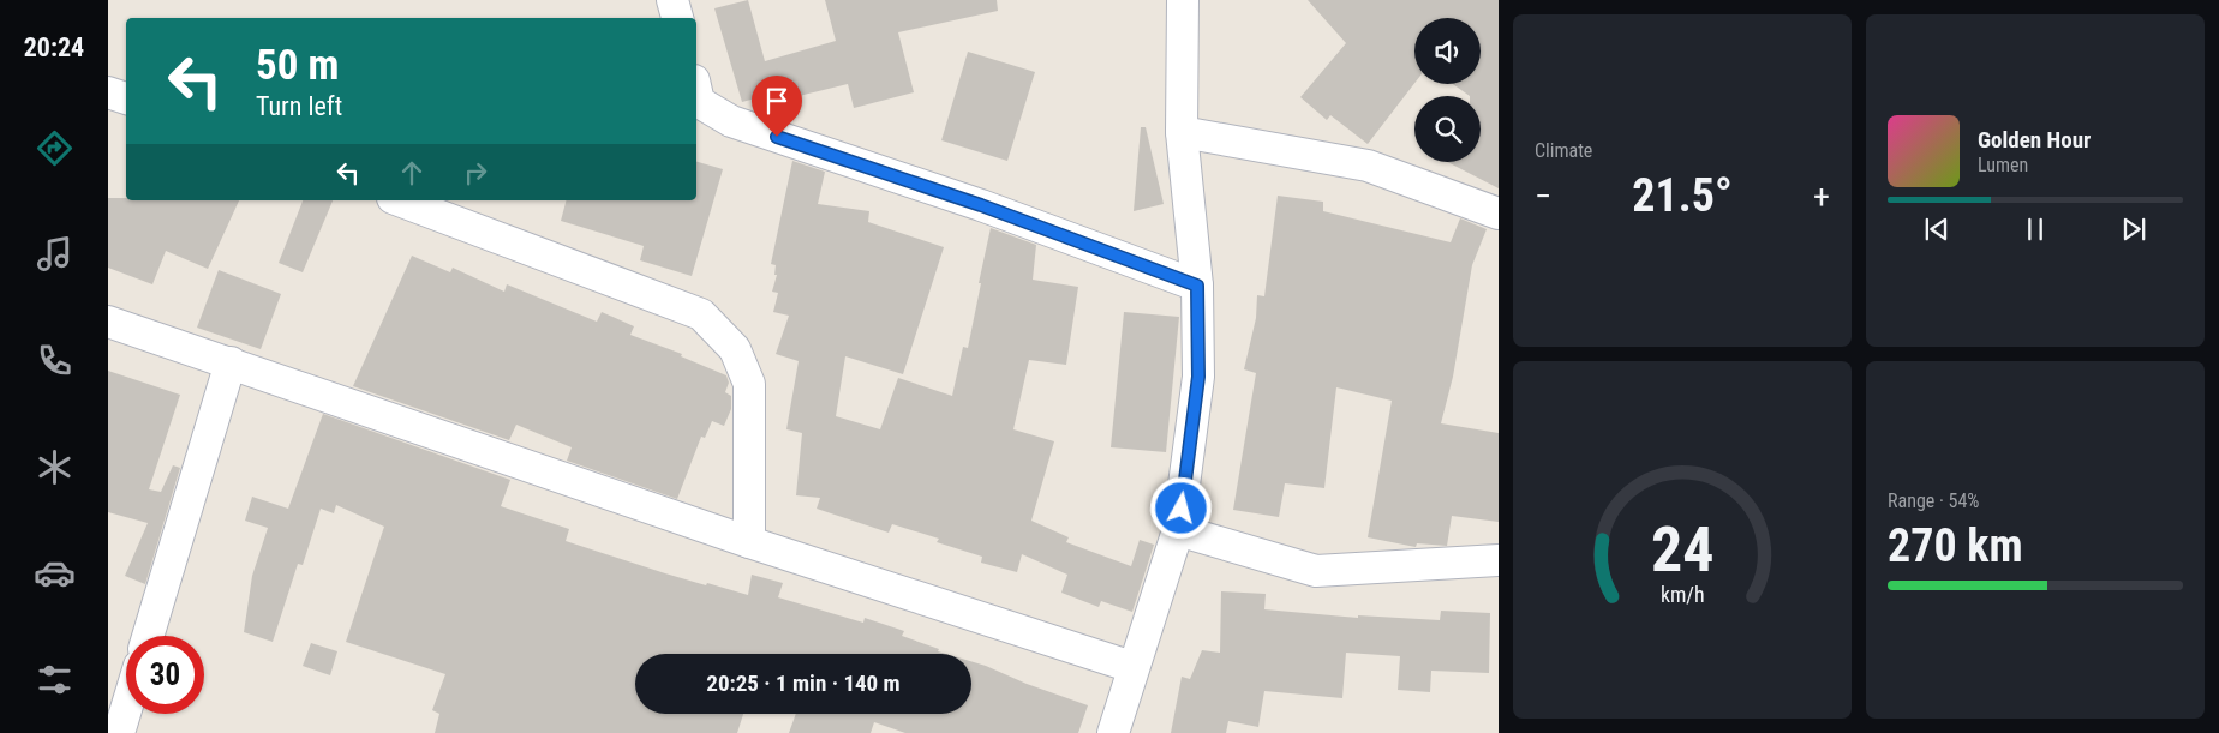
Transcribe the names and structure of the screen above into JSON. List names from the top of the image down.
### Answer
{
  "page": {
    "tabs": "20:24",
    "tile": [
      "Climate",
      ["Range · 54%", "270 km"]
    ],
    "turn": ["50 m", "Turn left"],
    "song": ["Golden Hour", "Lumen"],
    "heat": ["−", "21.5°", "+"],
    "limit": "30",
    "trip": "20:25 · 1 min · 140 m",
    "gauge": ["24", "km/h"]
  }
}
